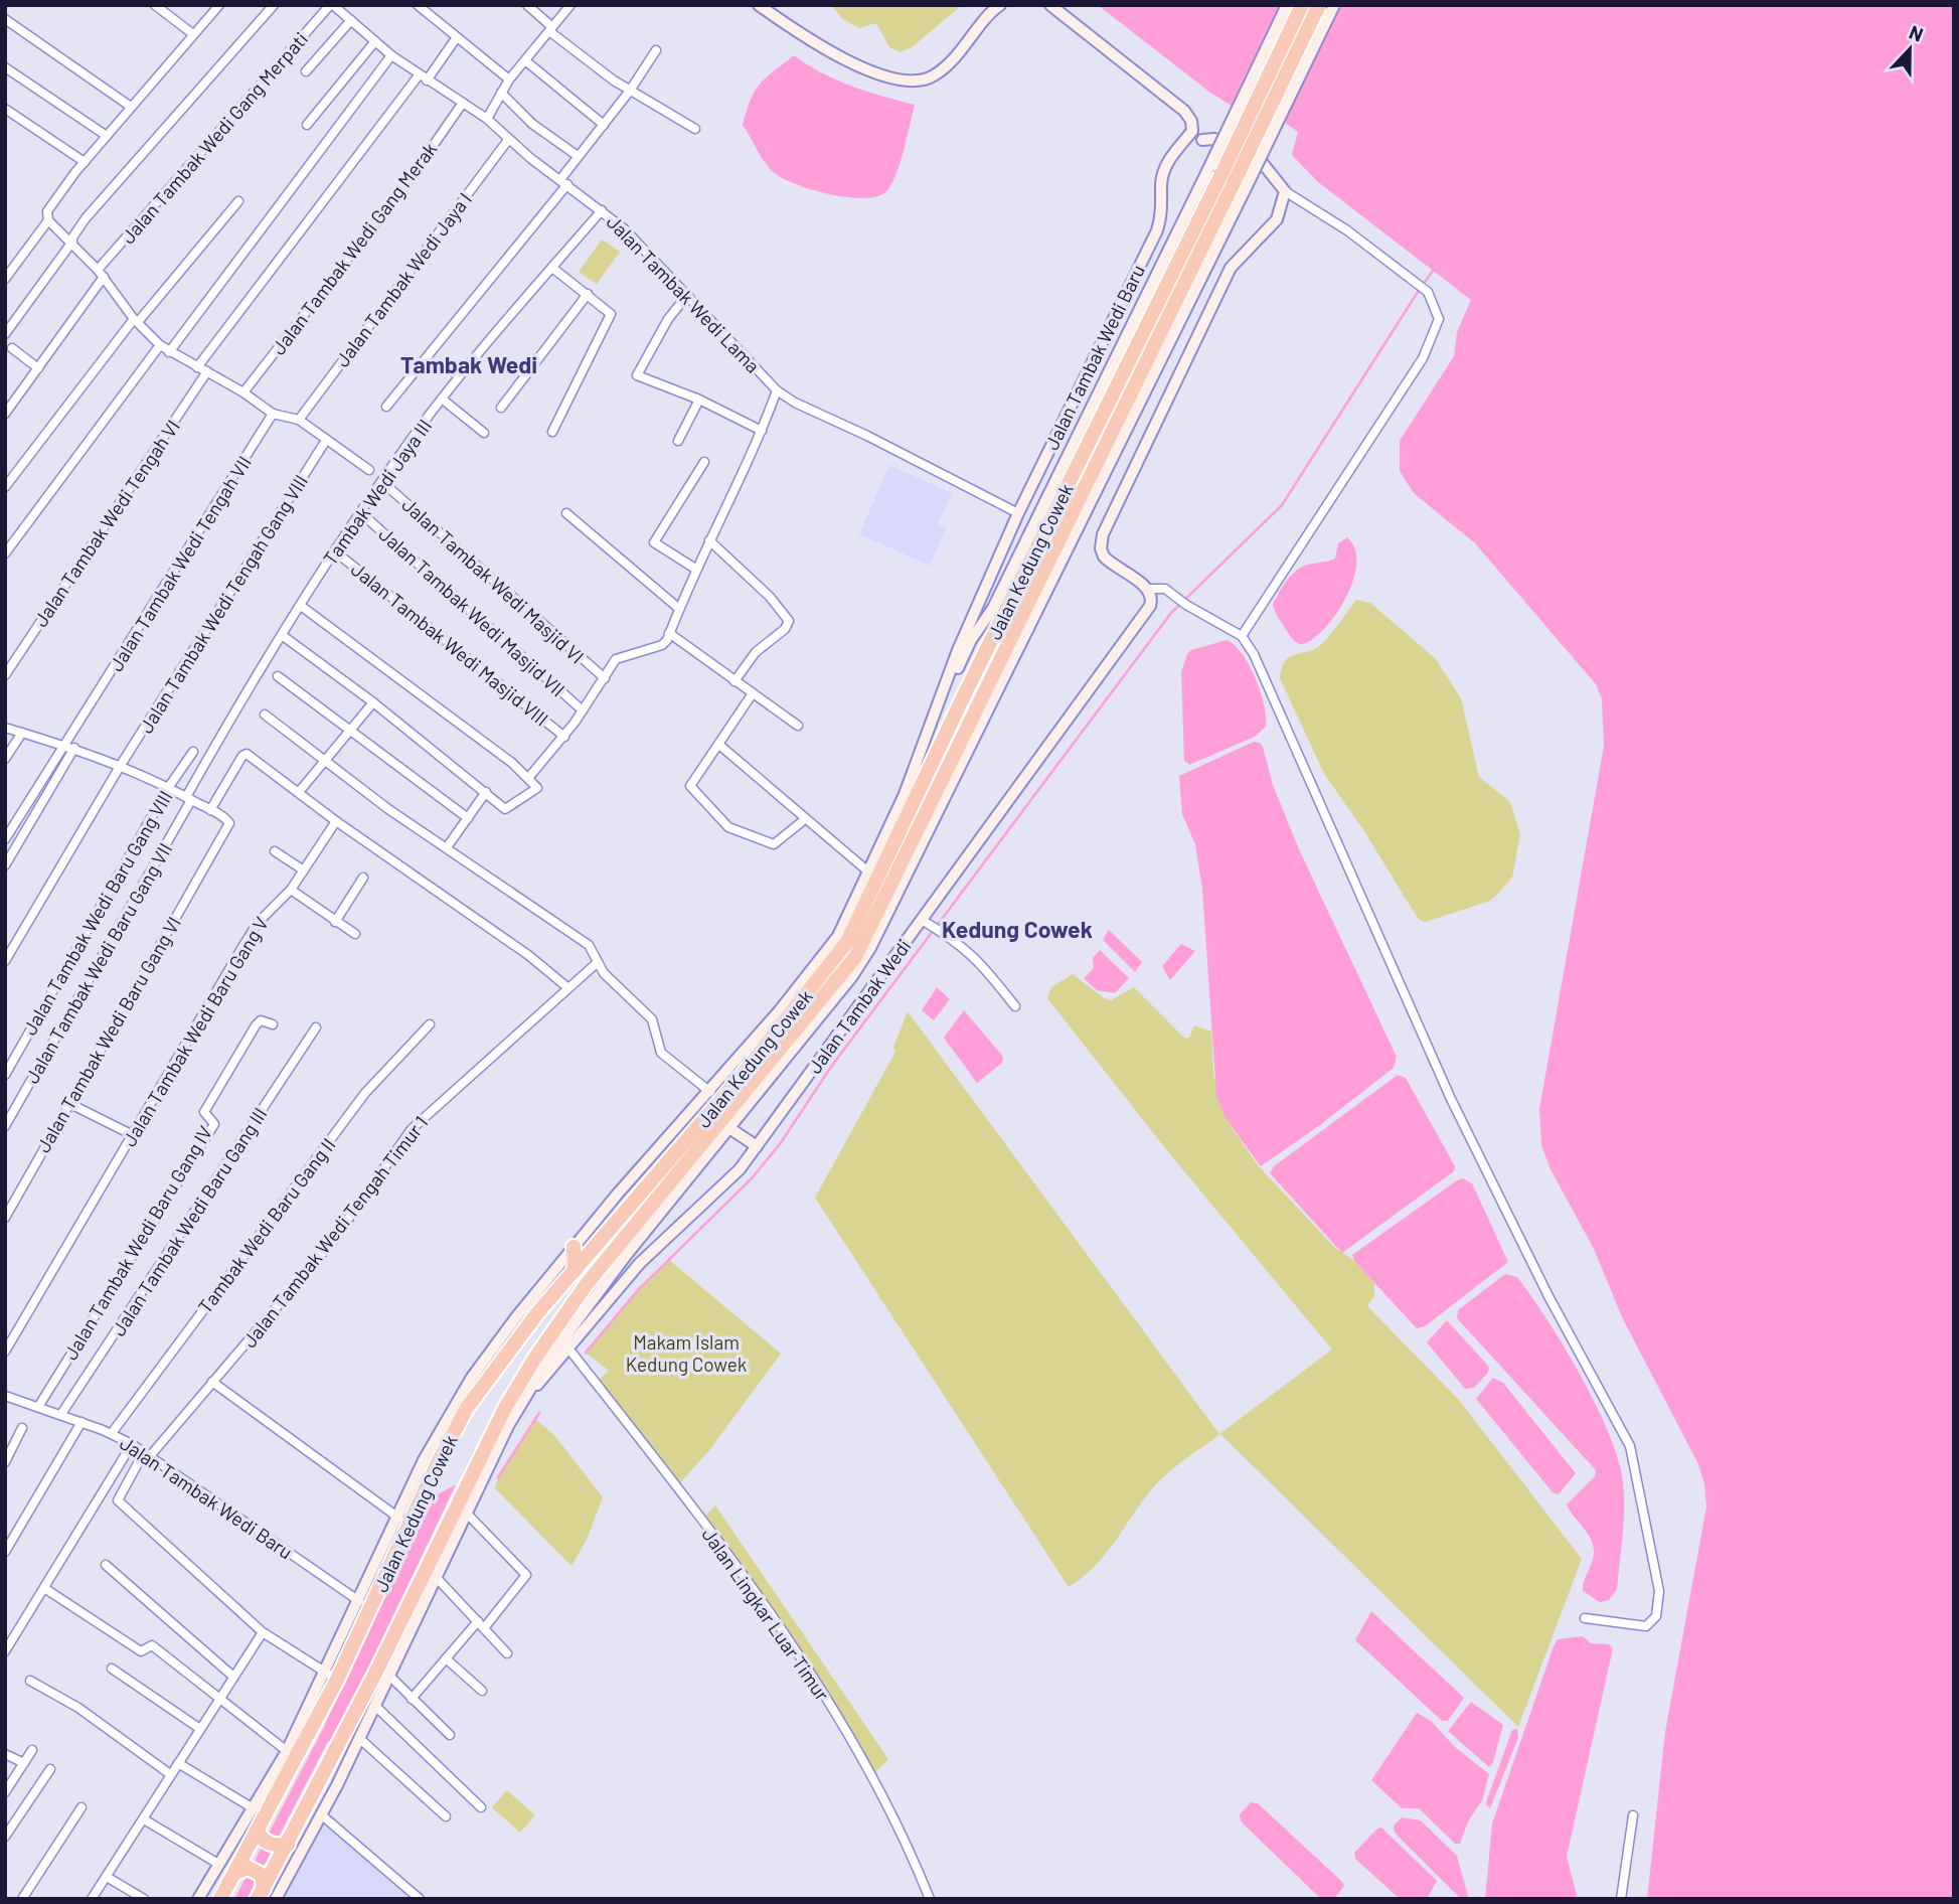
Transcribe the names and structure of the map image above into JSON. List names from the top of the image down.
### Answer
{
  "streets": {
    "highway": ["Jalan Kedung Cowek"],
    "main road": ["Jalan Tambak Wedi Baru", "Jalan Tambak Wedi"],
    "street": [
      "Jalan Tambak Wedi Gang Merpati",
      "Jalan Tambak Wedi Gang Merak",
      "Jalan Tambak Wedi Jaya I",
      "Jalan Tambak Wedi Lama",
      "Tambak Wedi Jaya III",
      "Jalan Tambak Wedi Tengah VI",
      "Jalan Tambak Wedi Tengah VII",
      "Jalan Tambak Wedi Masjid VI",
      "Jalan Tambak Wedi Tengah Gang VIII",
      "Jalan Tambak Wedi Masjid VII",
      "Jalan Tambak Wedi Masjid VIII",
      "Jalan Tambak Wedi Baru Gang VIII",
      "Jalan Tambak Wedi Baru Gang VII",
      "Jalan Tambak Wedi Baru Gang V",
      "Jalan Tambak Wedi Baru Gang VI",
      "Jalan Tambak Wedi Baru Gang III",
      "Tambak Wedi Baru Gang II",
      "Jalan Tambak Wedi Tengah Timur 1",
      "Jalan Tambak Wedi Baru Gang IV",
      "Jalan Lingkar Luar Timur"
    ]
  },
  "crossings": [
    ["Jalan Tambak Wedi Gang Merpati", "Jalan Tambak Wedi Lama"],
    ["Jalan Tambak Wedi Gang Merak", "Jalan Tambak Wedi Lama"],
    ["Jalan Tambak Wedi Jaya I", "Jalan Tambak Wedi Lama"],
    ["Jalan Tambak Wedi Lama", "Jalan Tambak Wedi Baru"],
    ["Jalan Tambak Wedi Lama", "Tambak Wedi Jaya III"],
    ["Jalan Tambak Wedi Baru", "Jalan Kedung Cowek"],
    ["Jalan Tambak Wedi Baru", "Jalan Tambak Wedi Baru Gang III"],
    ["Jalan Tambak Wedi Baru", "Tambak Wedi Baru Gang II"],
    ["Jalan Tambak Wedi Baru", "Jalan Tambak Wedi Tengah Timur 1"],
    ["Jalan Tambak Wedi Baru", "Jalan Tambak Wedi Baru Gang IV"],
    ["Tambak Wedi Jaya III", "Jalan Tambak Wedi Masjid VI"],
    ["Tambak Wedi Jaya III", "Jalan Tambak Wedi Masjid VII"],
    ["Tambak Wedi Jaya III", "Jalan Tambak Wedi Masjid VIII"],
    ["Tambak Wedi Jaya III", "Jalan Tambak Wedi Baru Gang VII"],
    ["Jalan Kedung Cowek", "Jalan Tambak Wedi"],
    ["Jalan Tambak Wedi", "Jalan Lingkar Luar Timur"]
  ],
  "districts": ["Tambak Wedi", "Kedung Cowek"],
  "parks": ["Makam Islam Kedung Cowek"],
  "north": "top"
}
